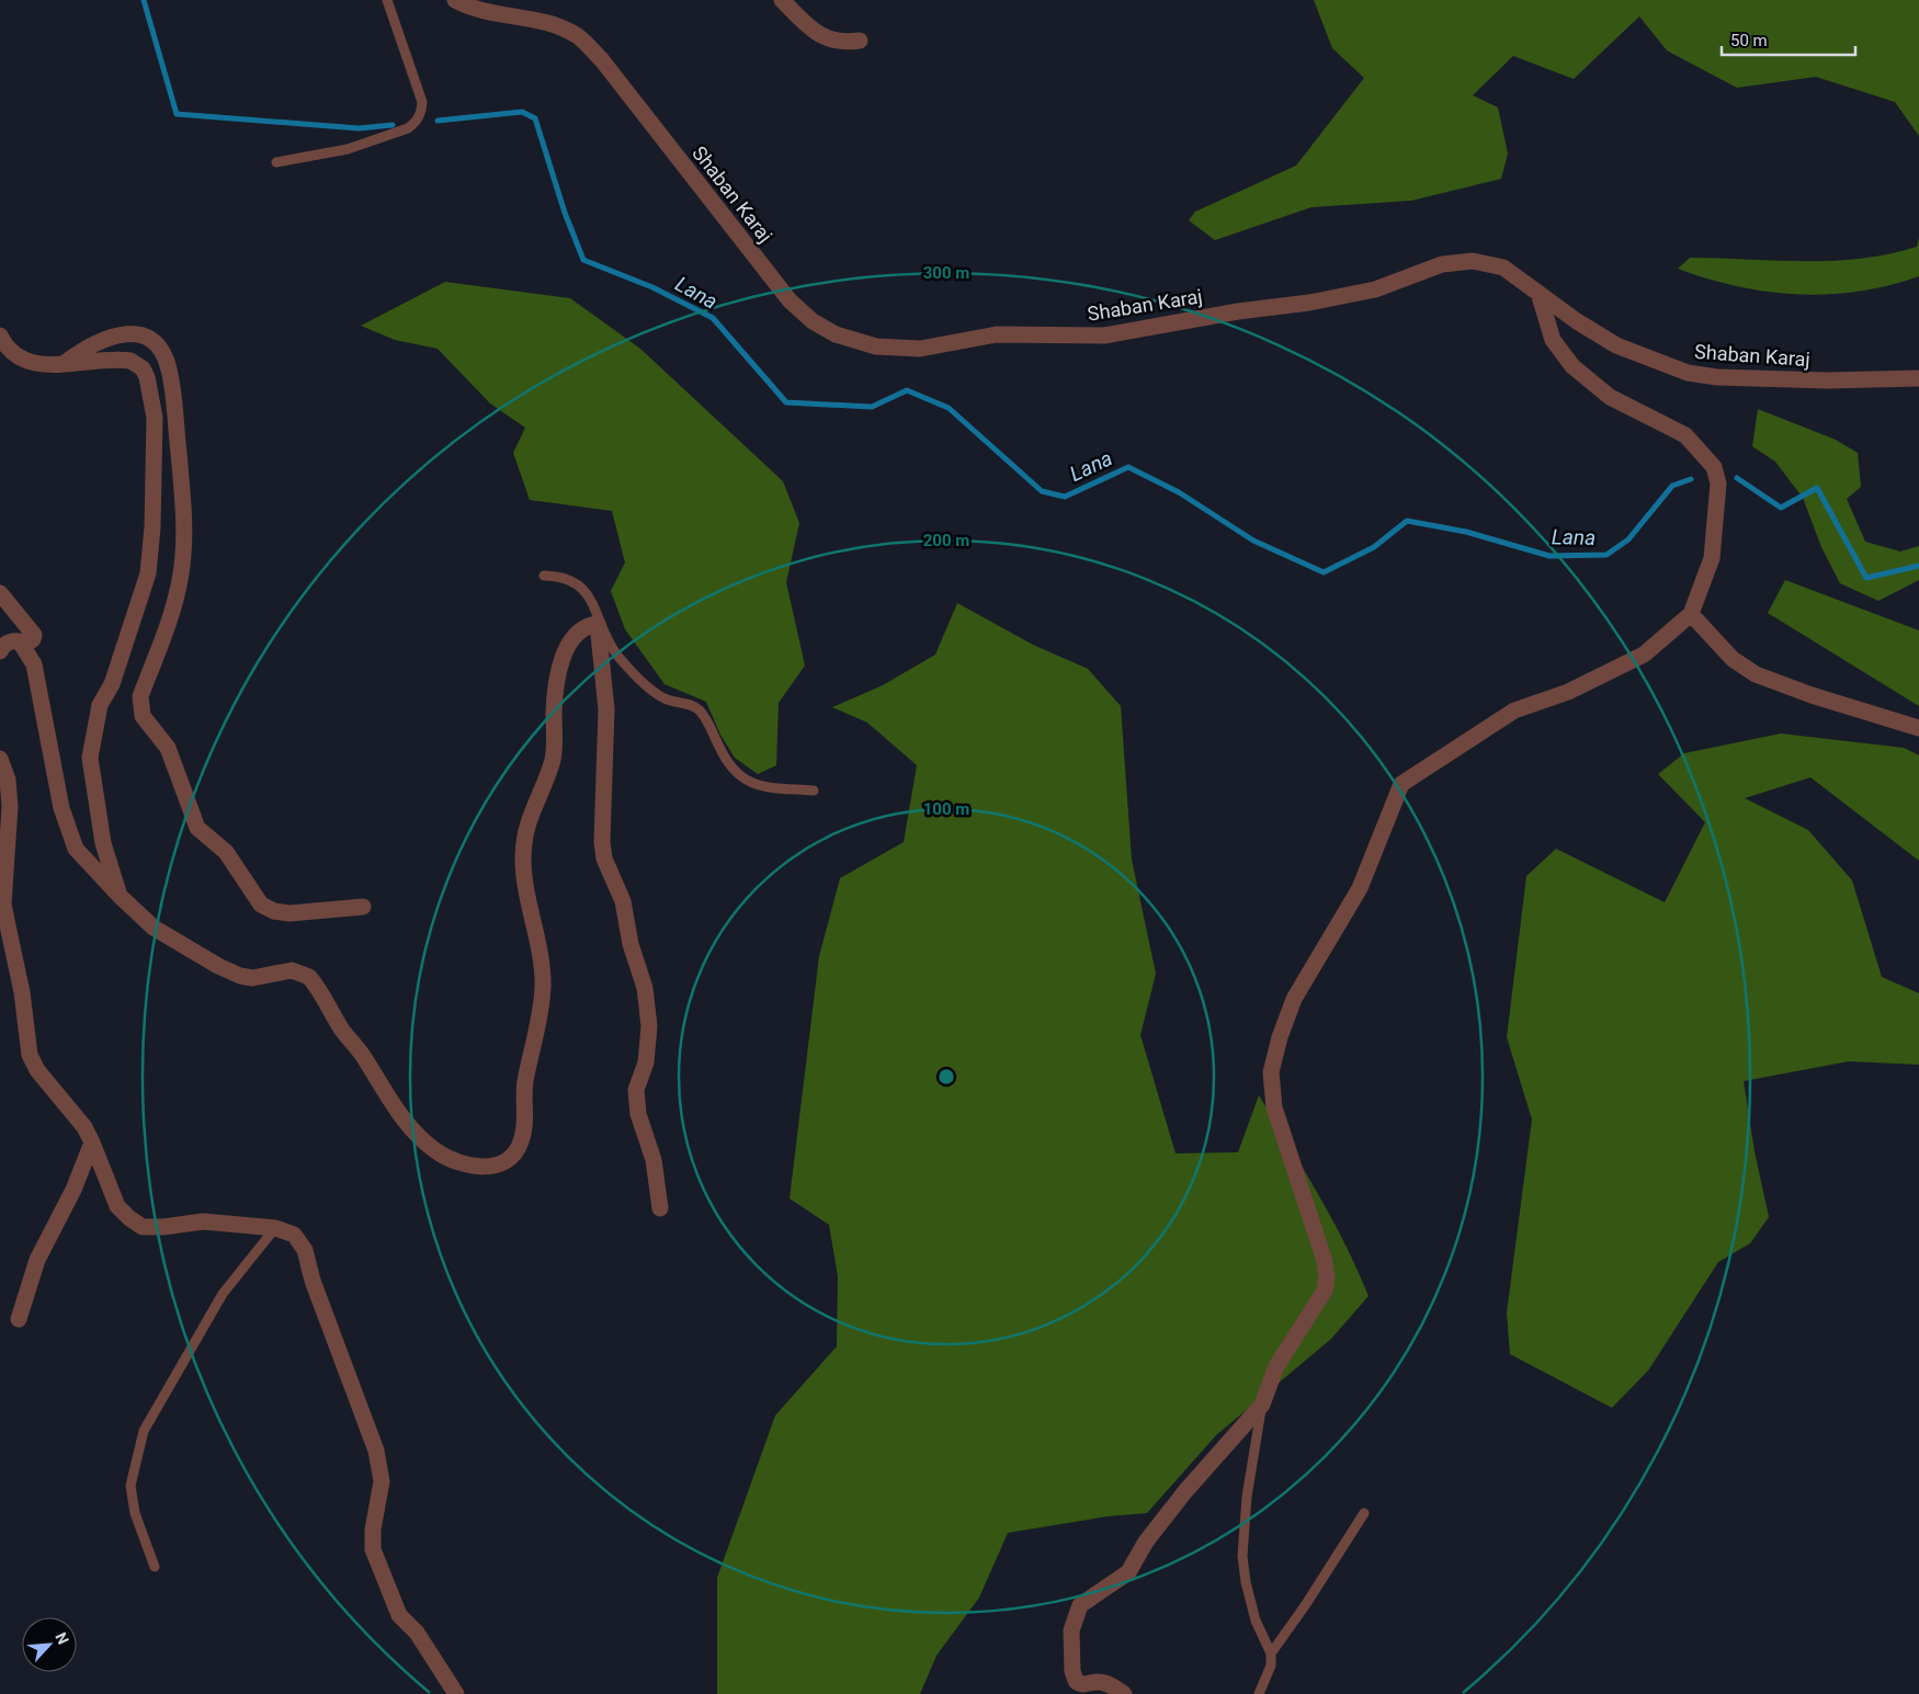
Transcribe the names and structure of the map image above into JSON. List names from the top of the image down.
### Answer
{
  "streets": {
    "street": ["Shaban Karaj"]
  },
  "water": ["Lana"],
  "scale_bar": "50 m",
  "north": "top right",
  "rings": ["300 m", "200 m", "100 m"]
}
